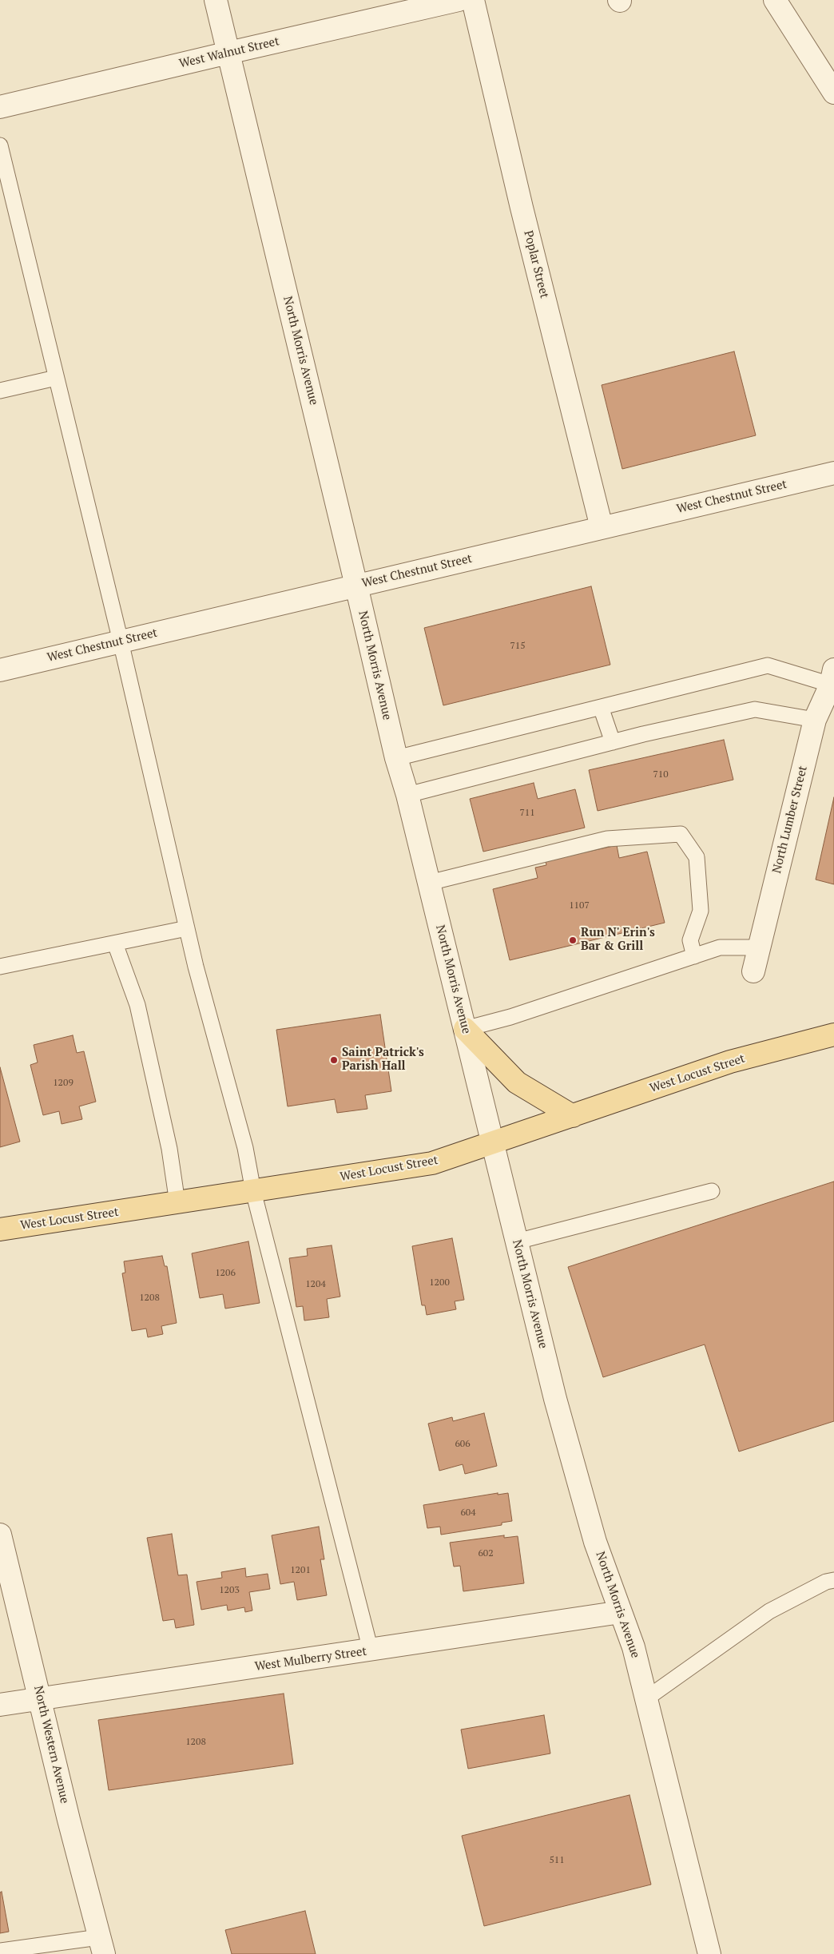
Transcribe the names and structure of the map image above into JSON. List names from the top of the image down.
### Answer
{
  "streets": {
    "main road": ["West Locust Street"],
    "street": [
      "West Walnut Street",
      "Poplar Street",
      "North Morris Avenue",
      "West Chestnut Street",
      "North Lumber Street",
      "West Mulberry Street",
      "North Western Avenue"
    ]
  },
  "crossings": [
    ["West Walnut Street", "North Morris Avenue"],
    ["Poplar Street", "West Chestnut Street"],
    ["North Morris Avenue", "West Chestnut Street"],
    ["North Morris Avenue", "West Locust Street"],
    ["North Morris Avenue", "West Mulberry Street"],
    ["West Mulberry Street", "North Western Avenue"]
  ],
  "places": ["Run N' Erin's Bar & Grill", "Saint Patrick's Parish Hall"],
  "house_numbers": [
    "715",
    "710",
    "711",
    "1107",
    "1209",
    "1206",
    "1200",
    "1204",
    "1208",
    "606",
    "604",
    "602",
    "1201",
    "1203",
    "1208",
    "511"
  ]
}
